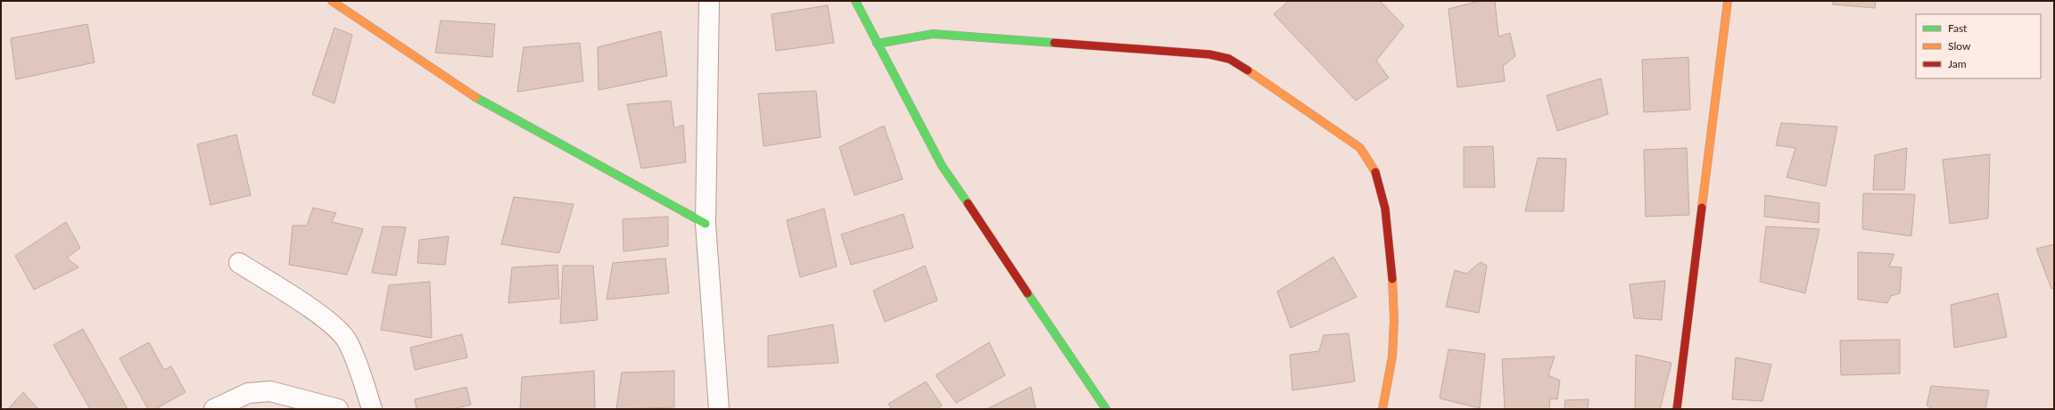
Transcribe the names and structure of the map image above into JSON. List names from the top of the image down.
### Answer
{
  "legend": ["Fast", "Slow", "Jam"]
}
